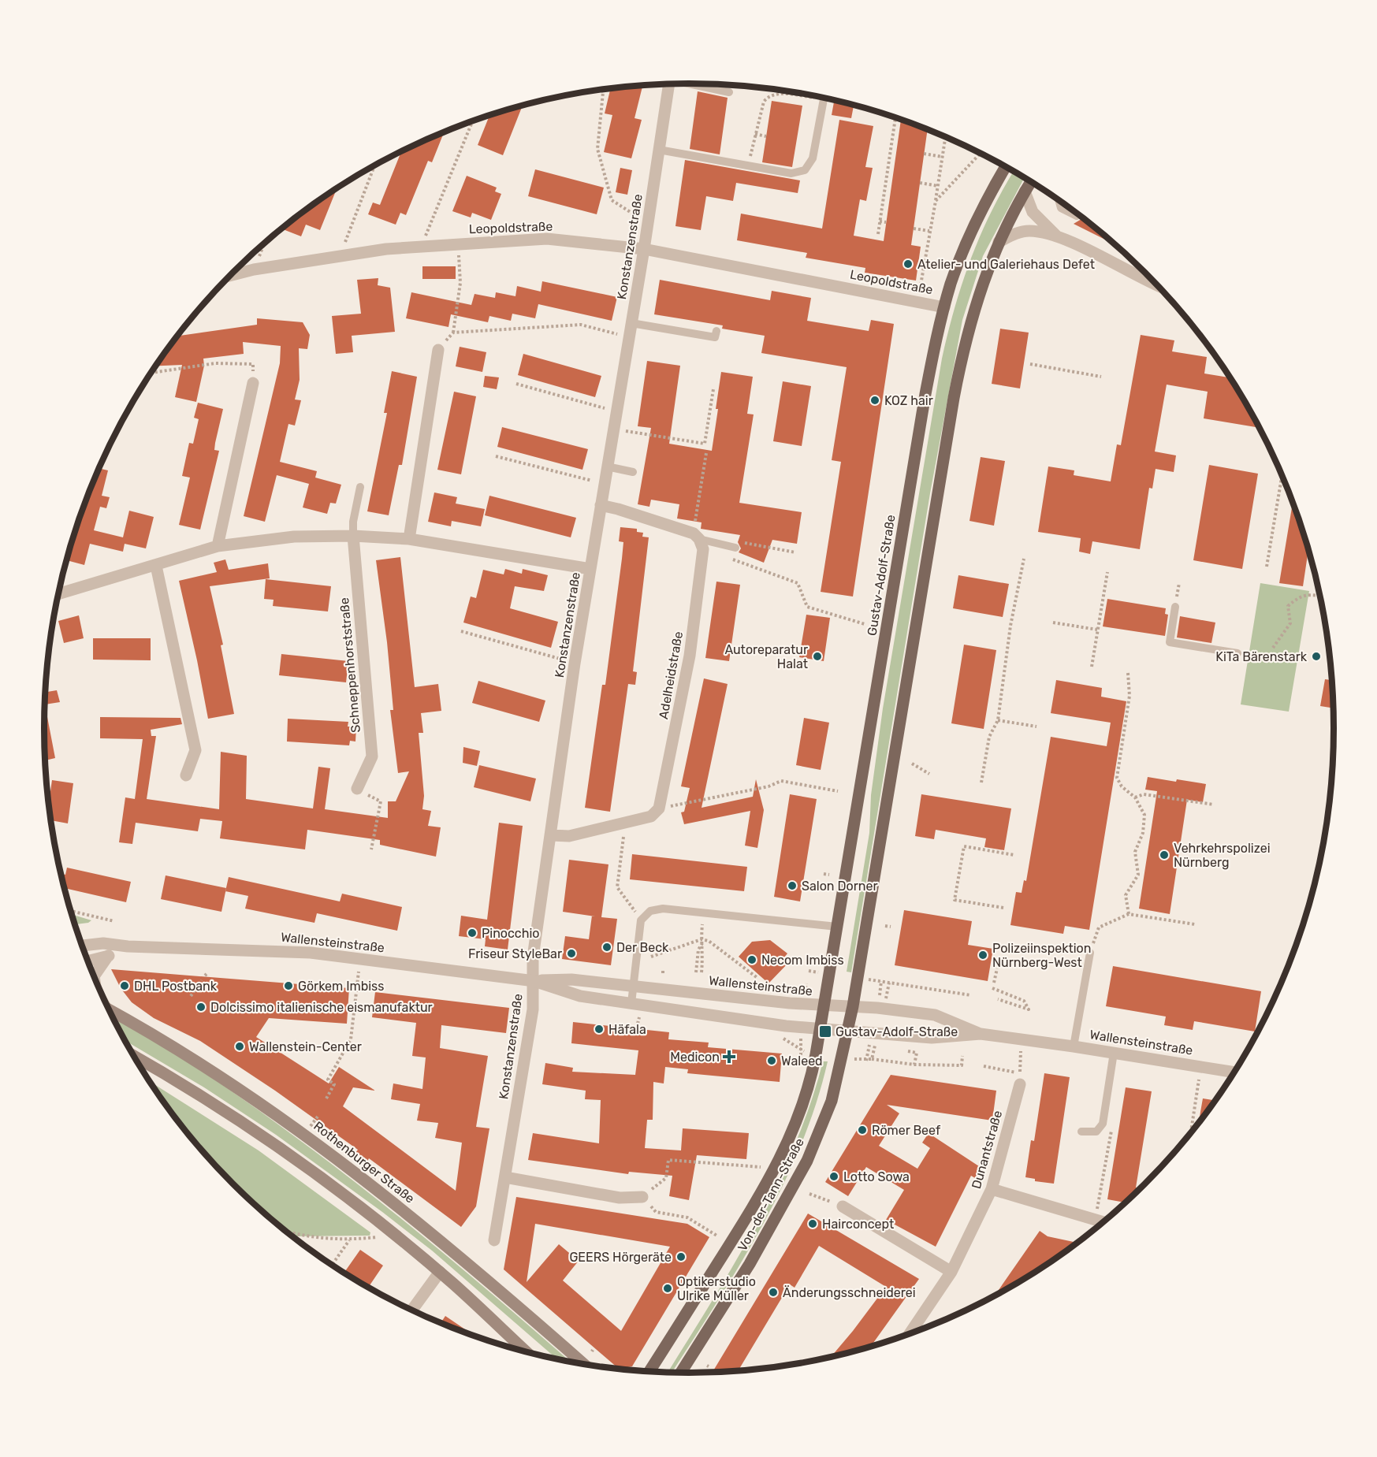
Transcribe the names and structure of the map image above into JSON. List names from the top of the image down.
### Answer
{
  "streets": {
    "main road": ["Gustav-Adolf-Straße", "Rothenburger Straße", "Von-der-Tann-Straße"],
    "street": [
      "Leopoldstraße",
      "Konstanzenstraße",
      "Schneppenhorststraße",
      "Adelheidstraße",
      "Wallensteinstraße",
      "Dunantstraße"
    ]
  },
  "crossings": [
    ["Leopoldstraße", "Konstanzenstraße"],
    ["Leopoldstraße", "Gustav-Adolf-Straße"],
    ["Konstanzenstraße", "Wallensteinstraße"],
    ["Gustav-Adolf-Straße", "Wallensteinstraße"],
    ["Gustav-Adolf-Straße", "Von-der-Tann-Straße"],
    ["Wallensteinstraße", "Von-der-Tann-Straße"]
  ],
  "places": {
    "other": [
      "Atelier- und Galeriehaus Defet",
      "KOZ hair",
      "Autoreparatur Halat",
      "KiTa Bärenstark",
      "Vehrkehrspolizei Nürnberg",
      "Salon Dorner",
      "Pinocchio",
      "Der Beck",
      "Friseur StyleBar",
      "Polizeiinspektion Nürnberg-West",
      "Necom Imbiss",
      "DHL Postbank",
      "Görkem Imbiss",
      "Dolcissimo italienische eismanufaktur",
      "Häfala",
      "Wallenstein-Center",
      "Waleed",
      "Römer Beef",
      "Lotto Sowa",
      "Hairconcept",
      "GEERS Hörgeräte",
      "Optikerstudio Ulrike Müller",
      "Änderungsschneiderei"
    ],
    "transit": ["Gustav-Adolf-Straße"],
    "health": ["Medicon"]
  }
}
